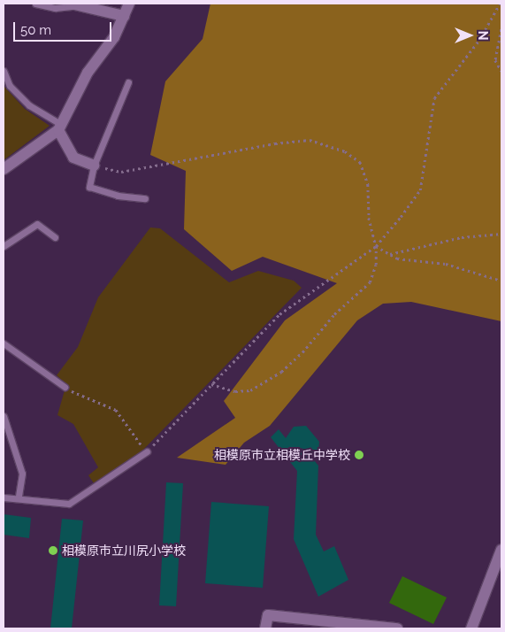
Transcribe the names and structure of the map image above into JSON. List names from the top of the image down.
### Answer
{
  "places": ["相模原市立相模丘中学校", "相模原市立川尻小学校"],
  "scale_bar": "50 m",
  "north": "right"
}
